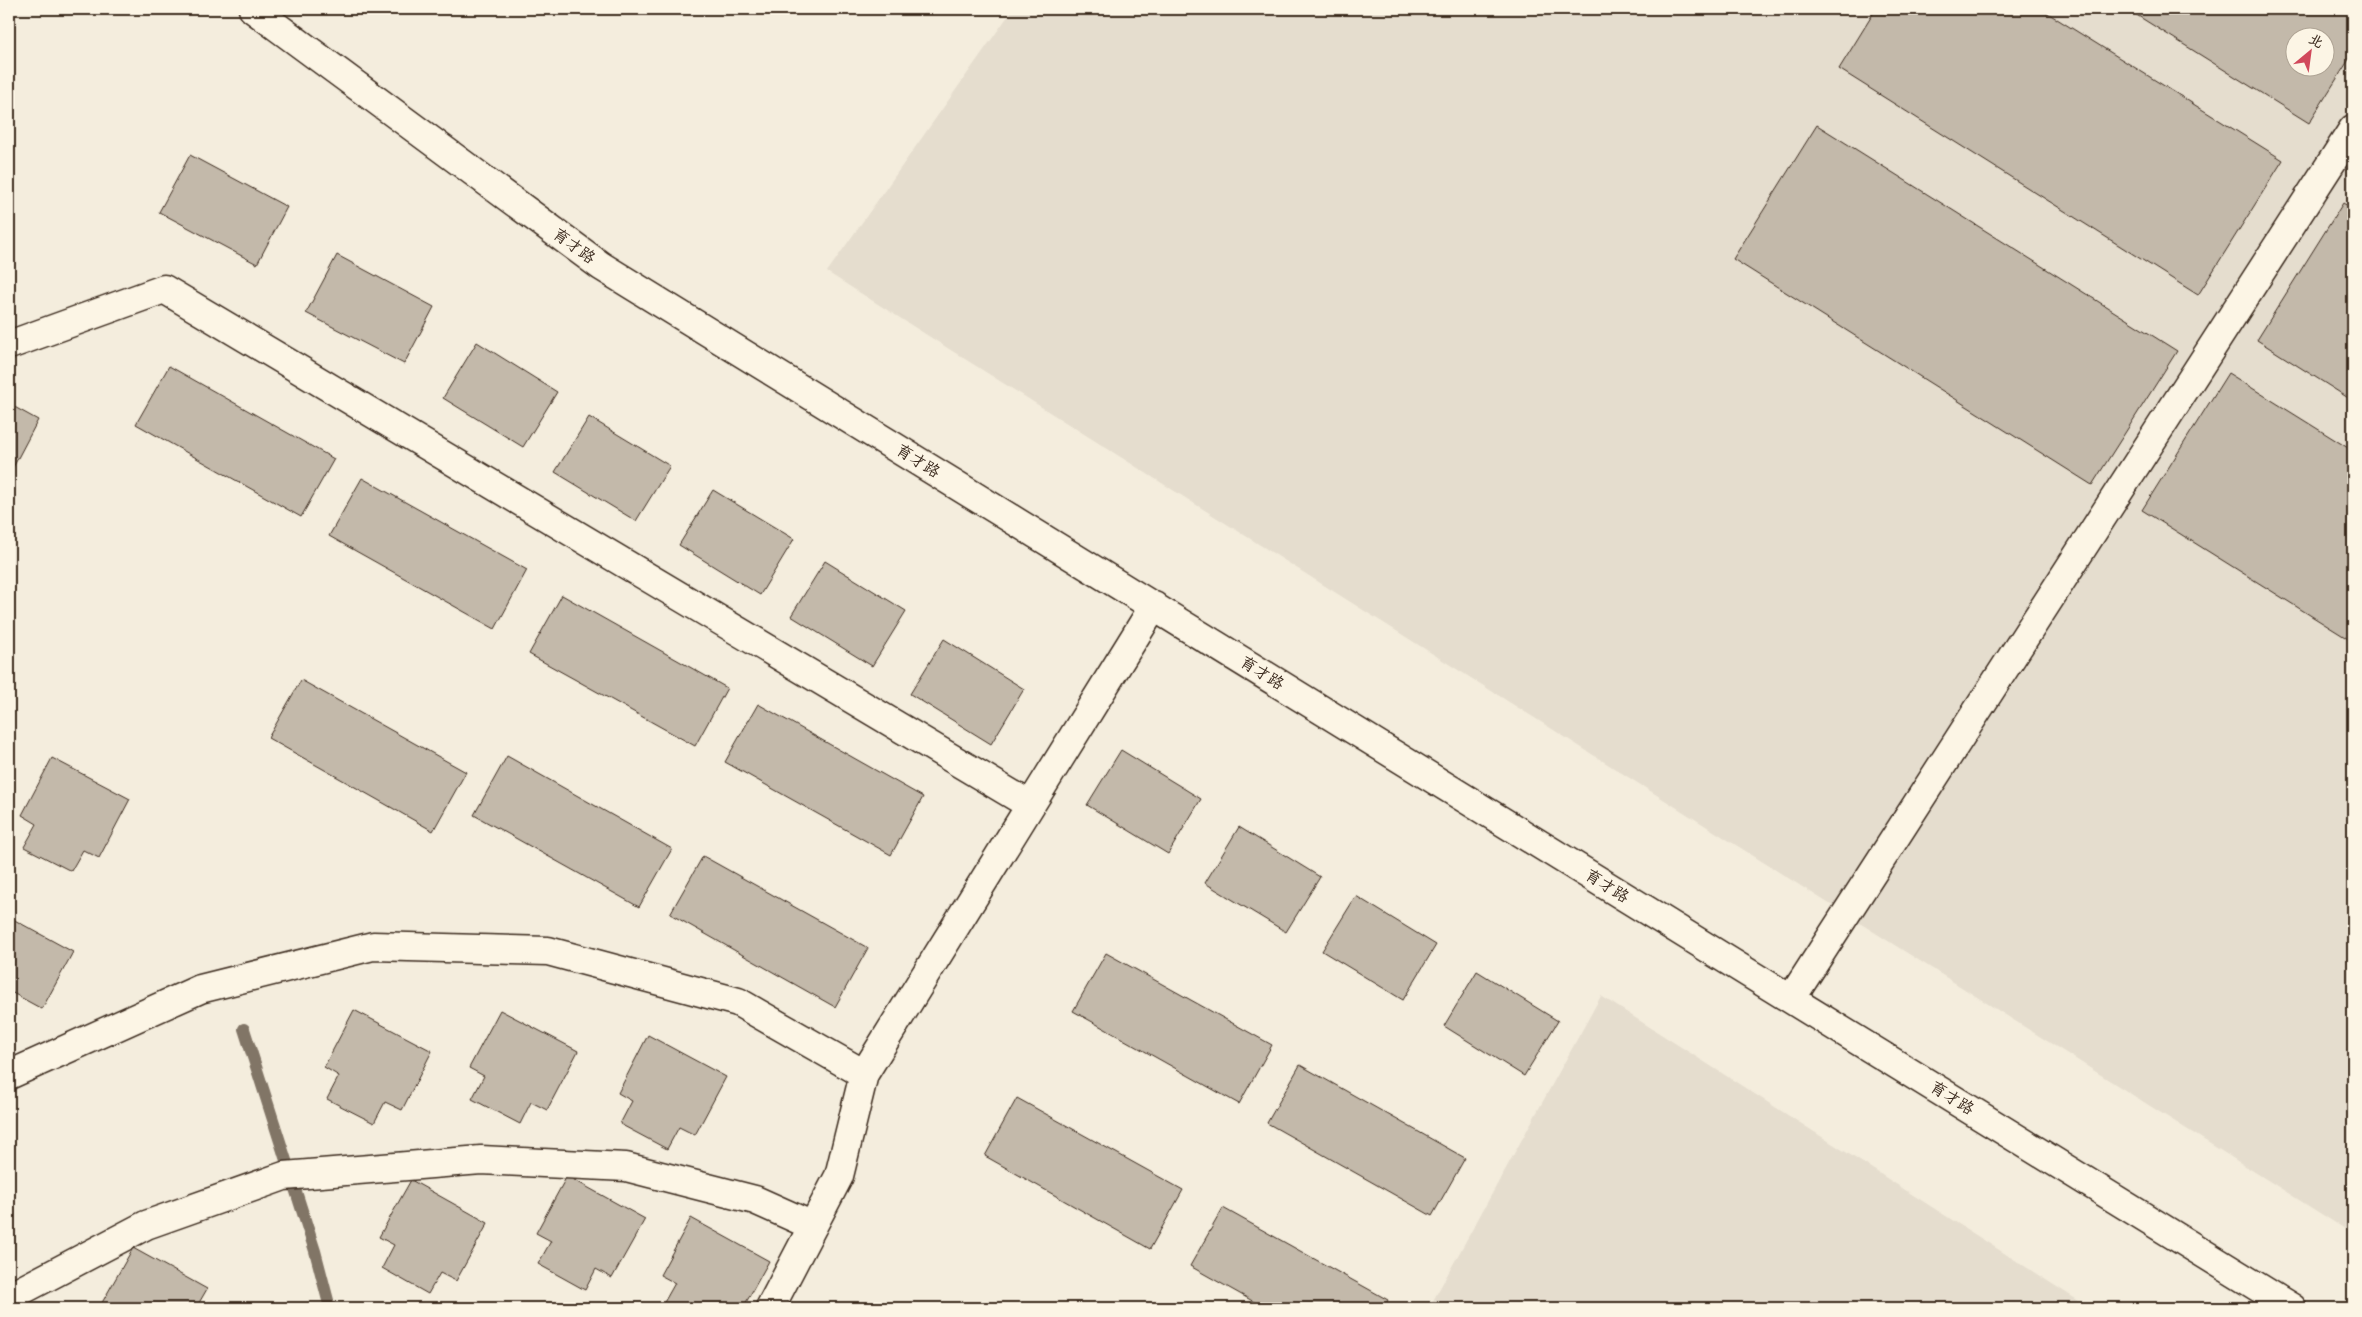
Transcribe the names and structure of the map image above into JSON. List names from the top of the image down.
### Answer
{
  "streets": {
    "street": ["育才路"]
  },
  "north": "top right"
}
